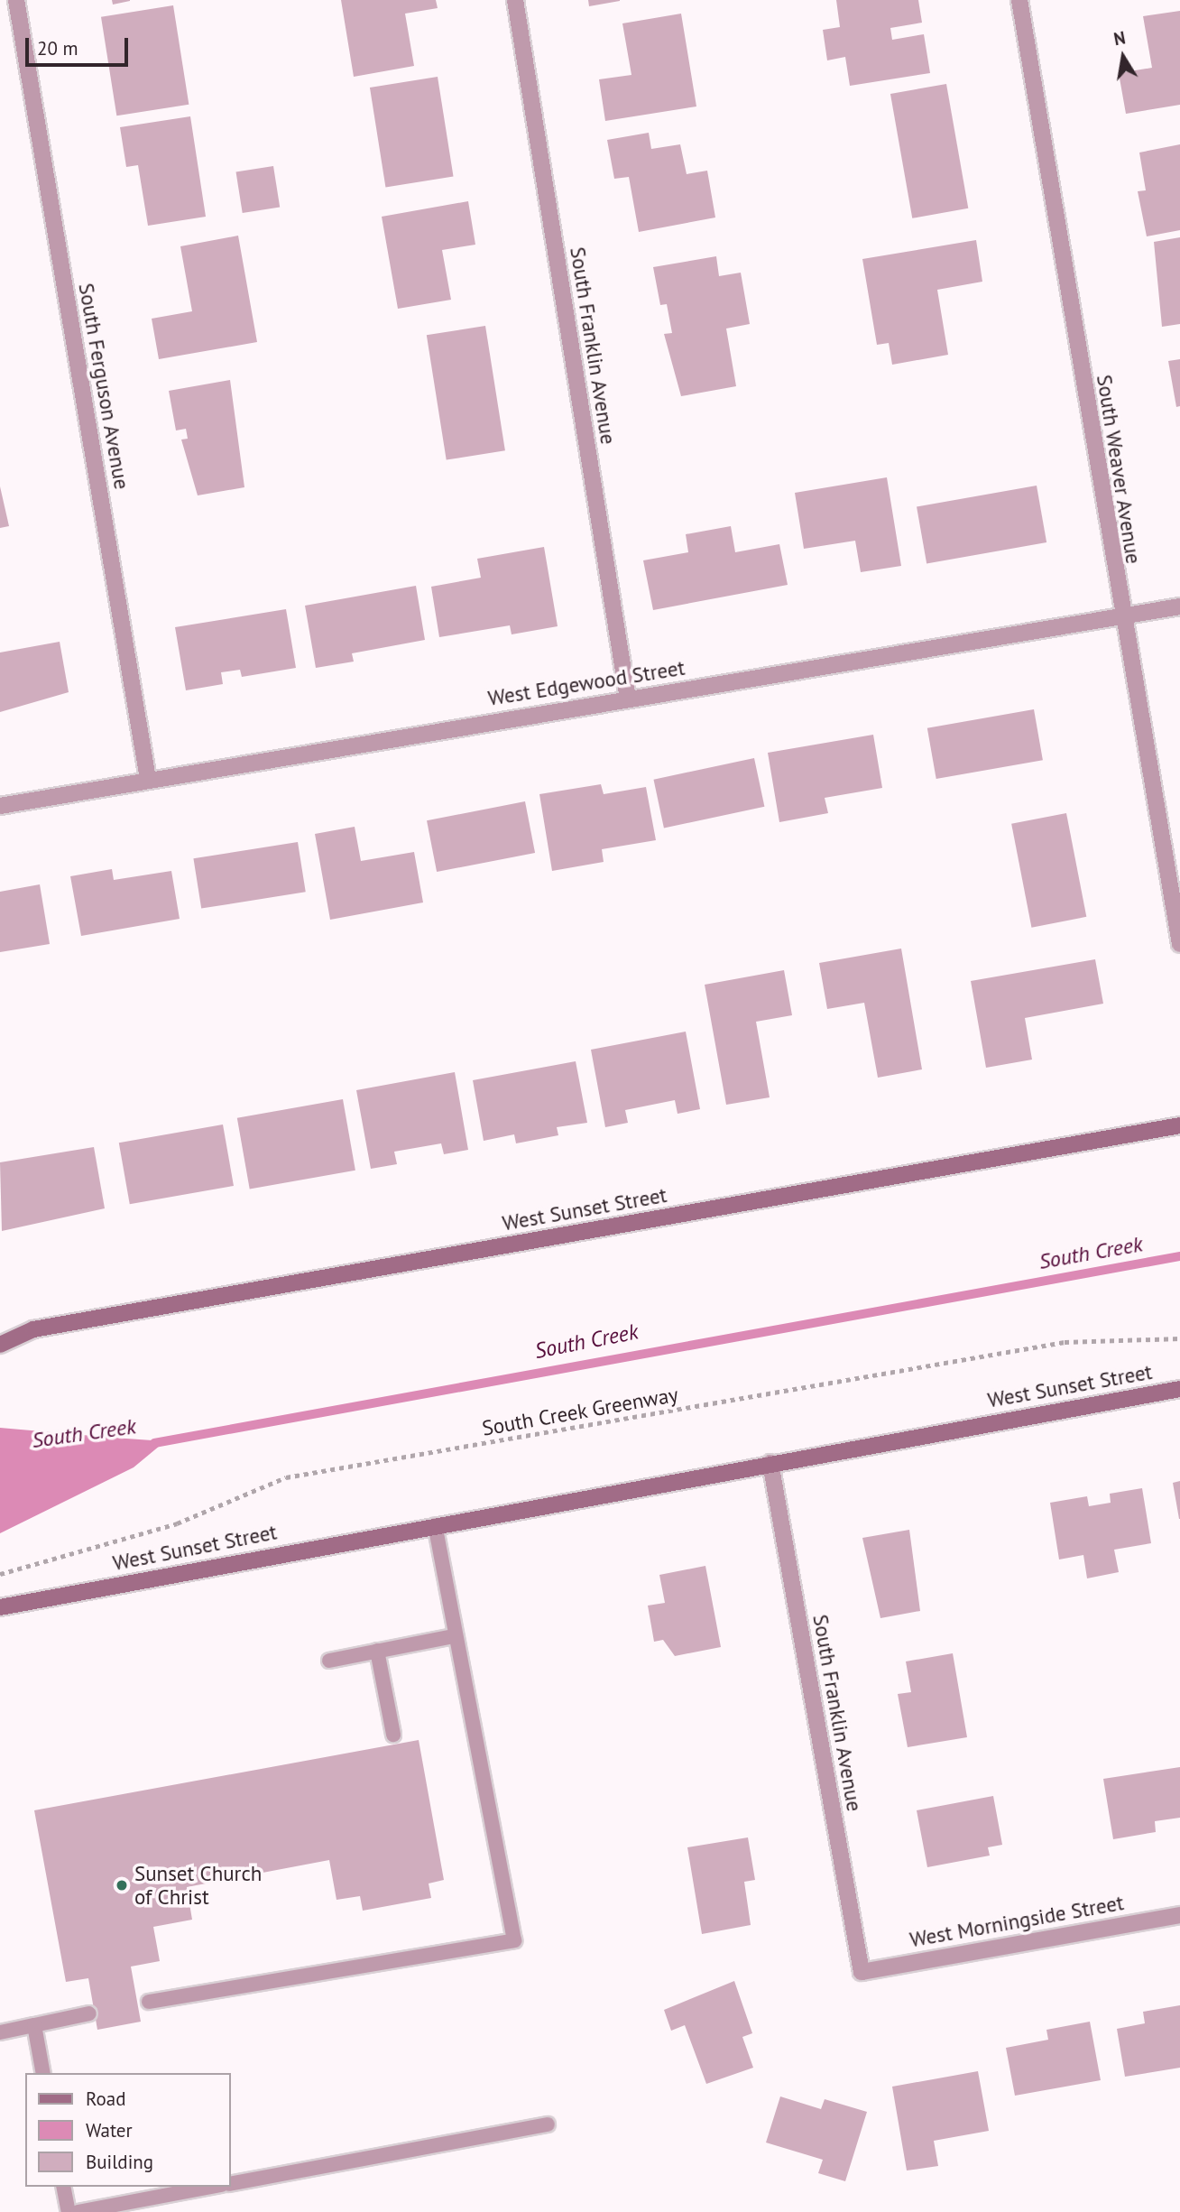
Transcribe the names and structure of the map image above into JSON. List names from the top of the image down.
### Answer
{
  "streets": {
    "main road": ["West Sunset Street"],
    "street": [
      "South Franklin Avenue",
      "South Ferguson Avenue",
      "South Weaver Avenue",
      "West Edgewood Street",
      "West Morningside Street"
    ],
    "path": ["South Creek Greenway"]
  },
  "crossings": [
    ["South Franklin Avenue", "West Edgewood Street"],
    ["South Franklin Avenue", "West Sunset Street"],
    ["South Franklin Avenue", "West Morningside Street"],
    ["South Ferguson Avenue", "West Edgewood Street"],
    ["South Weaver Avenue", "West Edgewood Street"]
  ],
  "water": ["South Creek"],
  "places": ["Sunset Church of Christ"],
  "legend": ["Road", "Water", "Building"],
  "scale_bar": "20 m",
  "north": "top"
}
